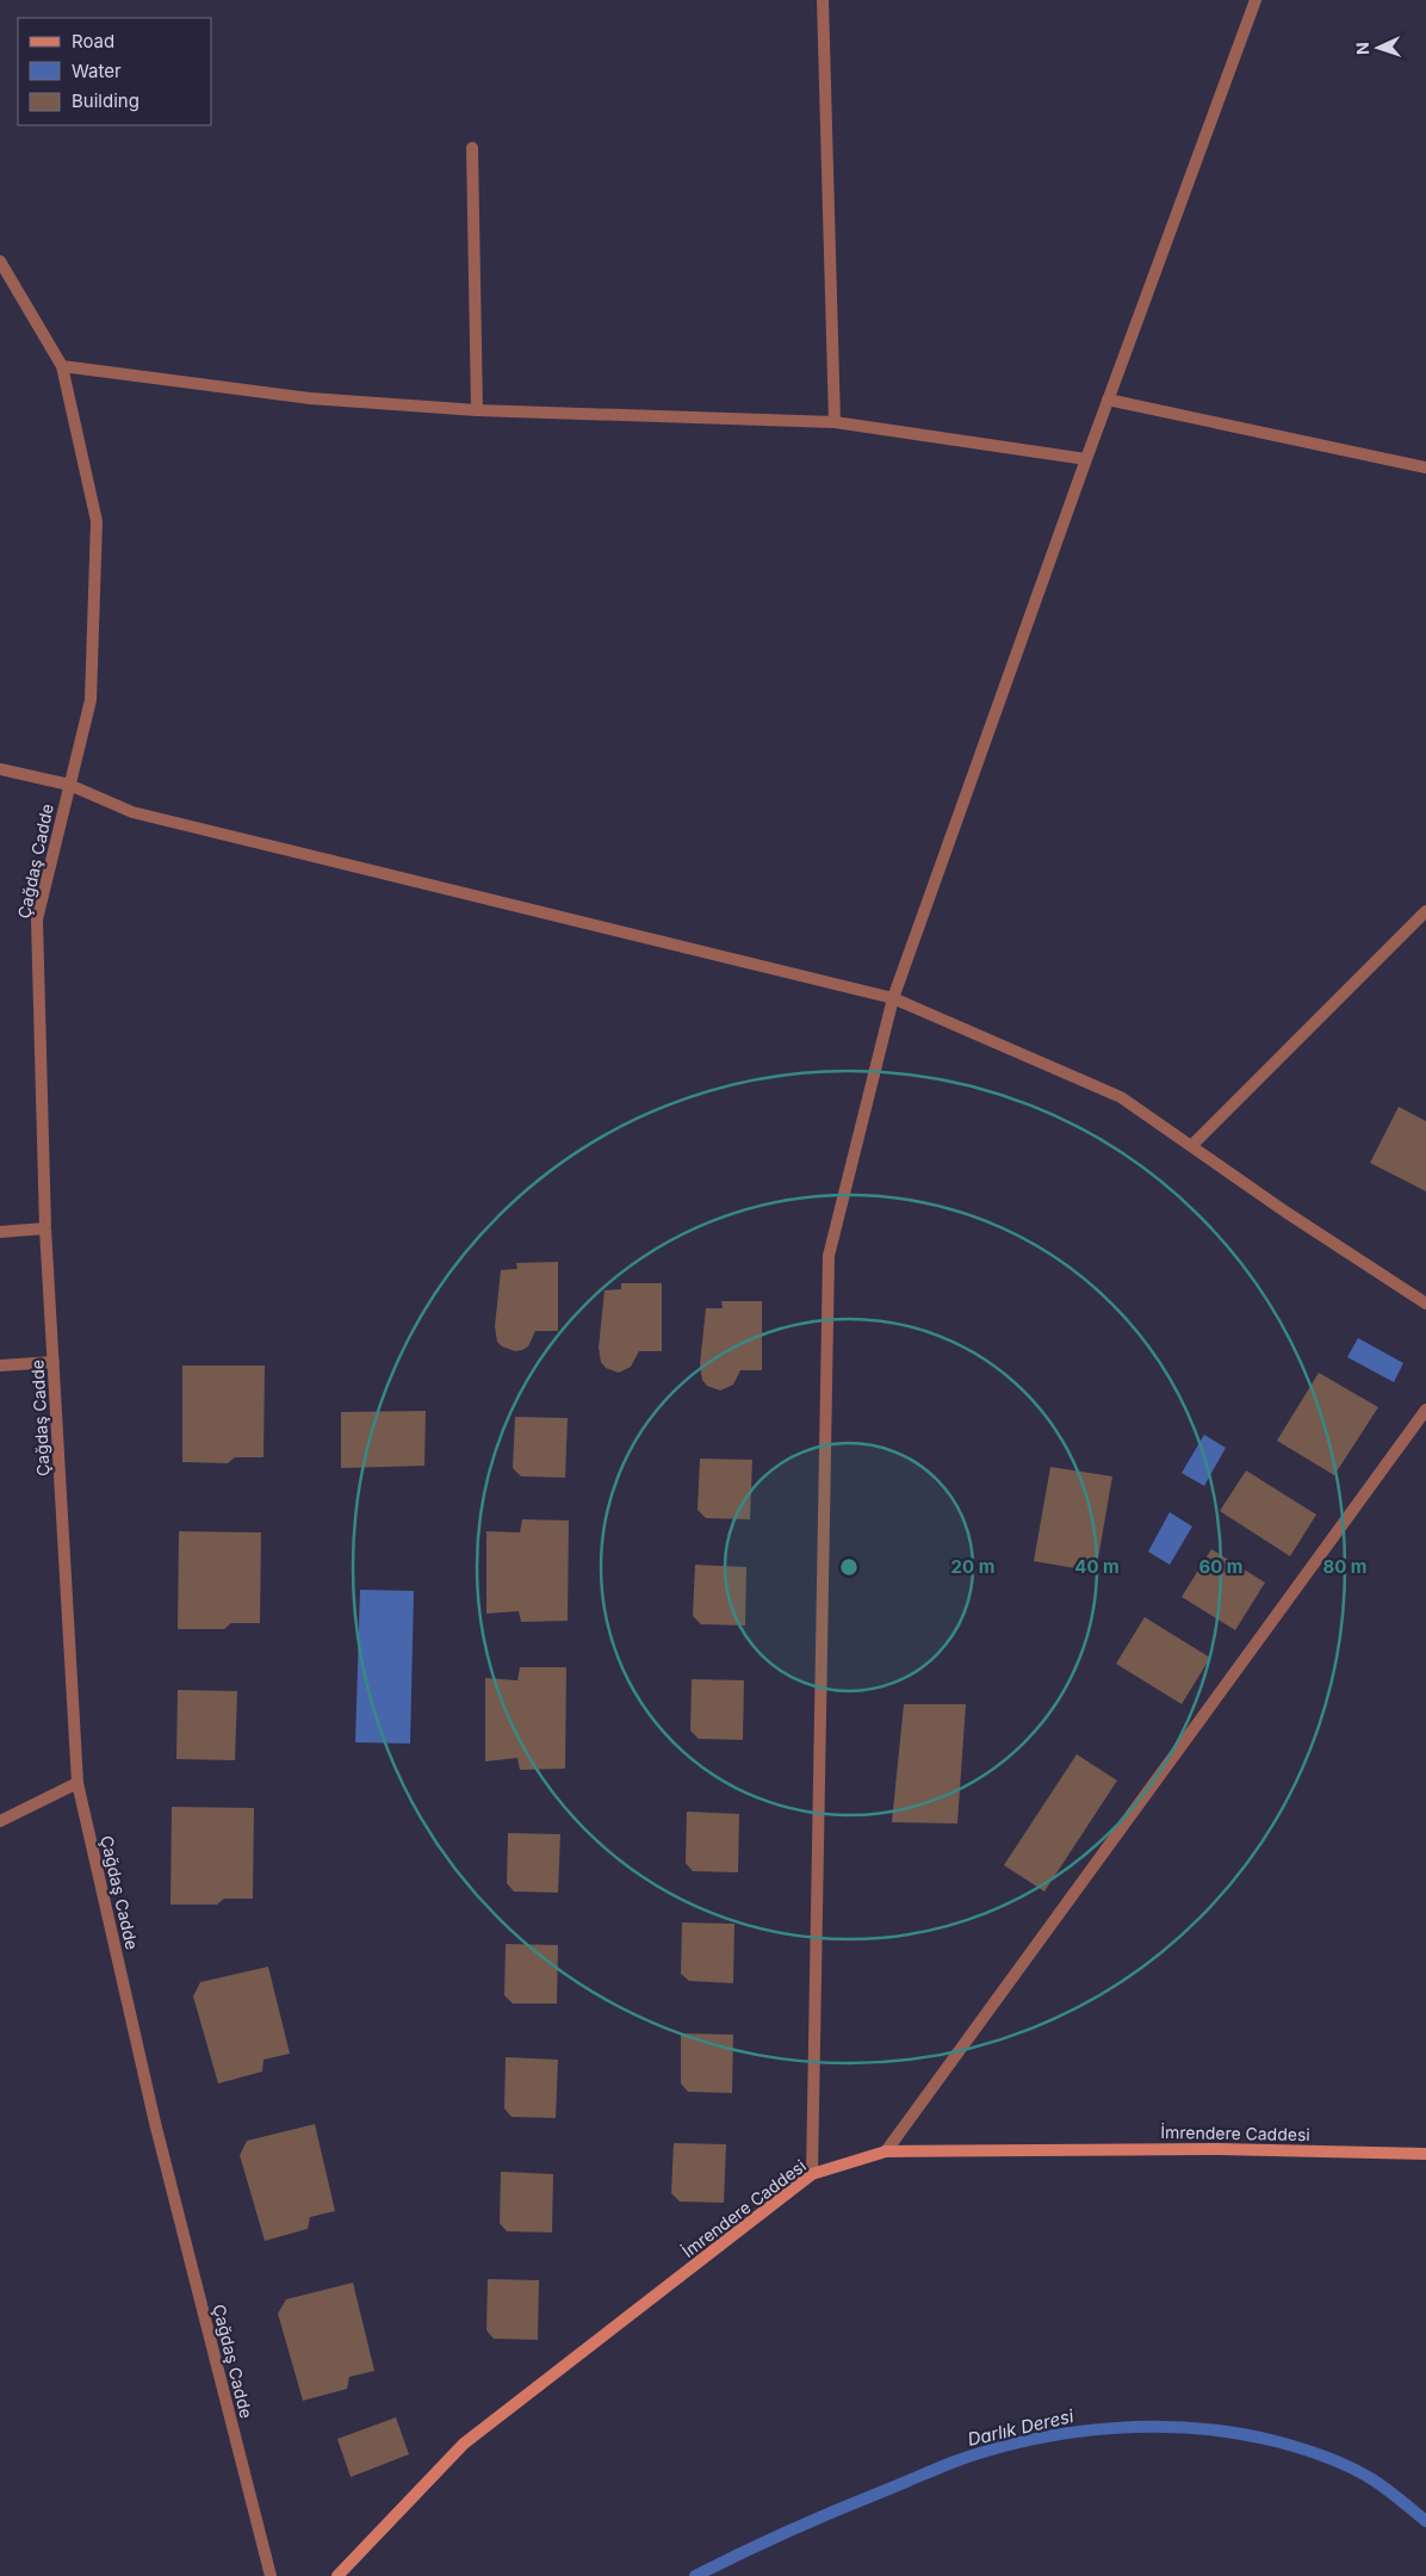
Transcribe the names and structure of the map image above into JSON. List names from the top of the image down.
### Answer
{
  "streets": {
    "street": ["Çağdaş Cadde", "İmrendere Caddesi"]
  },
  "water": ["Darlık Deresi"],
  "legend": ["Road", "Water", "Building"],
  "north": "left",
  "rings": [
    "20 m",
    "40 m",
    "60 m",
    "80 m"
  ]
}
